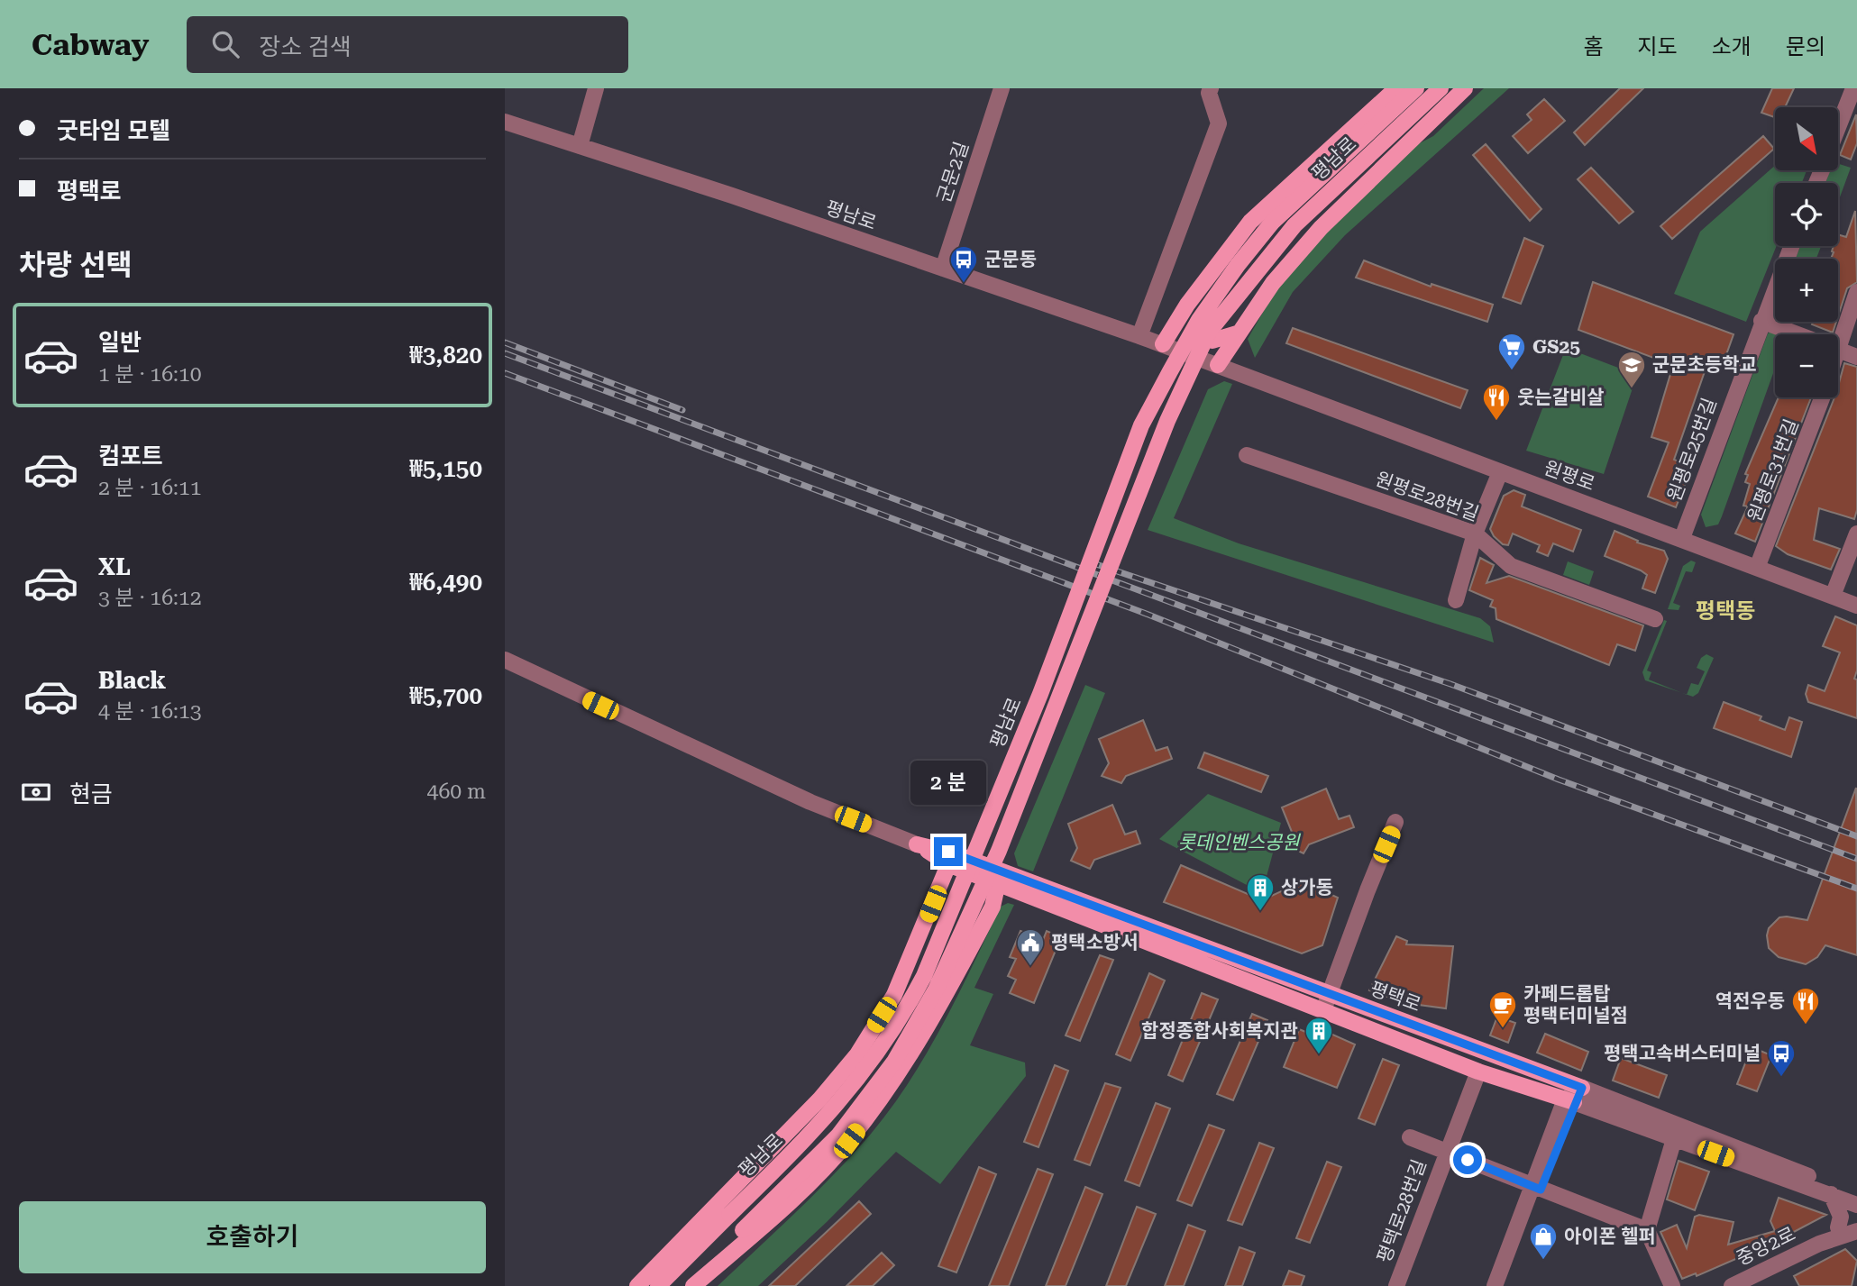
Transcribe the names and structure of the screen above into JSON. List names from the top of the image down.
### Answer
{
  "streets": {
    "main road": ["평남로", "평택로"],
    "street": [
      "군문2길",
      "원평로25번길",
      "원평로31번길",
      "원평로",
      "원평로28번길",
      "평택로28번길",
      "중앙2로"
    ]
  },
  "crossings": [
    ["평남로", "군문2길"],
    ["평남로", "원평로"],
    ["원평로25번길", "원평로"],
    ["원평로31번길", "원평로"],
    ["평택로", "평택로28번길"]
  ],
  "districts": ["평택동"],
  "parks": ["롯데인벤스공원"],
  "places": {
    "bus stop": ["군문동", "평택고속버스터미널"],
    "supermarket": ["GS25"],
    "school or university": ["군문초등학교"],
    "restaurant": ["웃는갈비살", "역전우동"],
    "building": ["상가동", "합정종합사회복지관"],
    "public building": ["평택소방서"],
    "cafe": ["카페드롭탑 평택터미널점"],
    "shop": ["아이폰 헬퍼"]
  },
  "north": "bottom right",
  "page": {
    "header": "Cabway",
    "search": "장소 검색",
    "nav": [
      "홈",
      "지도",
      "소개",
      "문의"
    ],
    "banner": ["굿타임 모텔", "평택로"],
    "map_buttons": ["+", "−"],
    "heading": "차량 선택",
    "list": [
      {
        "name": "일반",
        "note": "1 분 · 16:10",
        "value": "₩3,820"
      },
      {
        "name": "컴포트",
        "note": "2 분 · 16:11",
        "value": "₩5,150"
      },
      {
        "name": "XL",
        "note": "3 분 · 16:12",
        "value": "₩6,490"
      },
      {
        "name": "Black",
        "note": "4 분 · 16:13",
        "value": "₩5,700"
      }
    ],
    "pay": ["현금", "460 m"],
    "bubble": "2 분",
    "buttons": "호출하기"
  }
}
